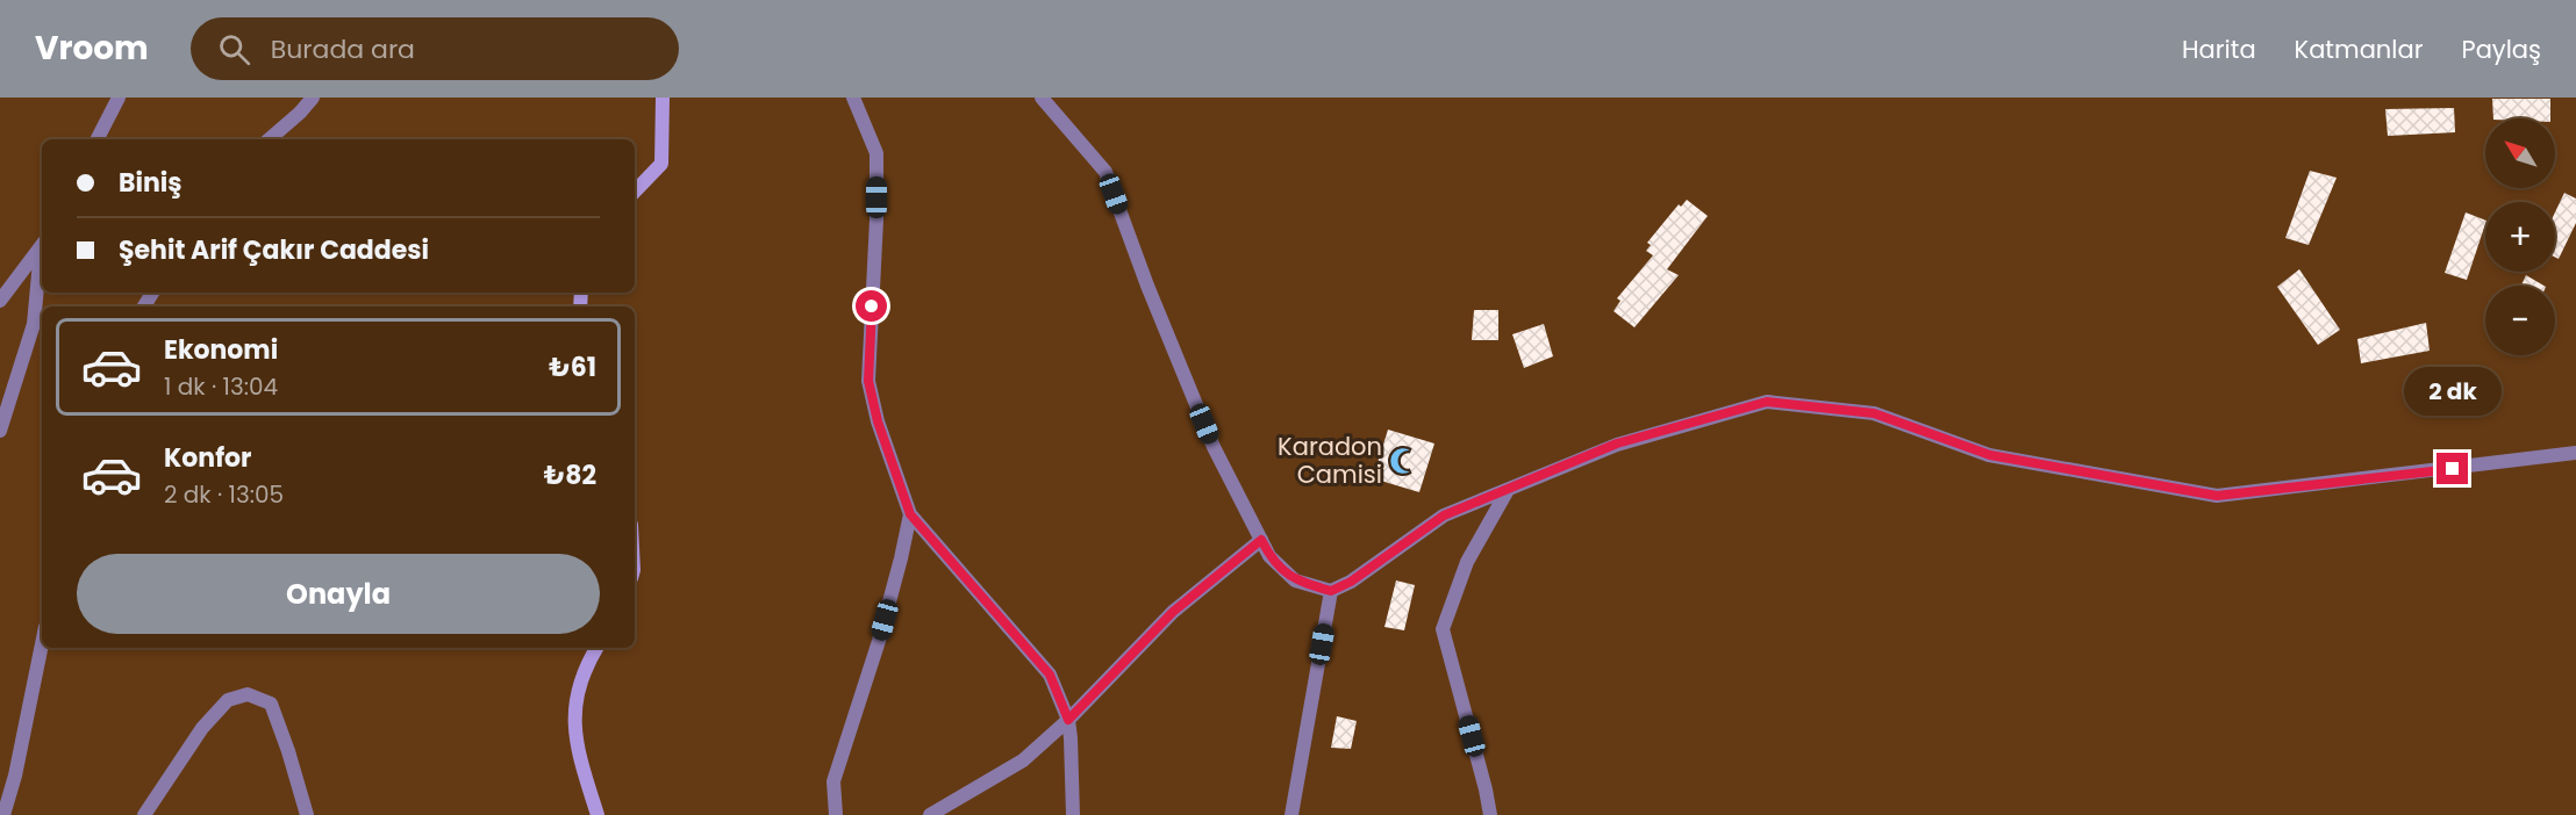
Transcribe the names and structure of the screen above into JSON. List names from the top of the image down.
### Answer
{
  "places": {
    "mosque": ["Karadon Camisi"]
  },
  "north": "top left",
  "page": {
    "header": "Vroom",
    "search": "Burada ara",
    "nav": ["Harita", "Katmanlar", "Paylaş"],
    "map_buttons": ["+", "−"],
    "banner": ["Biniş", "Şehit Arif Çakır Caddesi"],
    "list": [
      {
        "name": "Ekonomi",
        "note": "1 dk · 13:04",
        "value": "₺61"
      },
      {
        "name": "Konfor",
        "note": "2 dk · 13:05",
        "value": "₺82"
      }
    ],
    "bubble": "2 dk",
    "buttons": "Onayla"
  }
}
